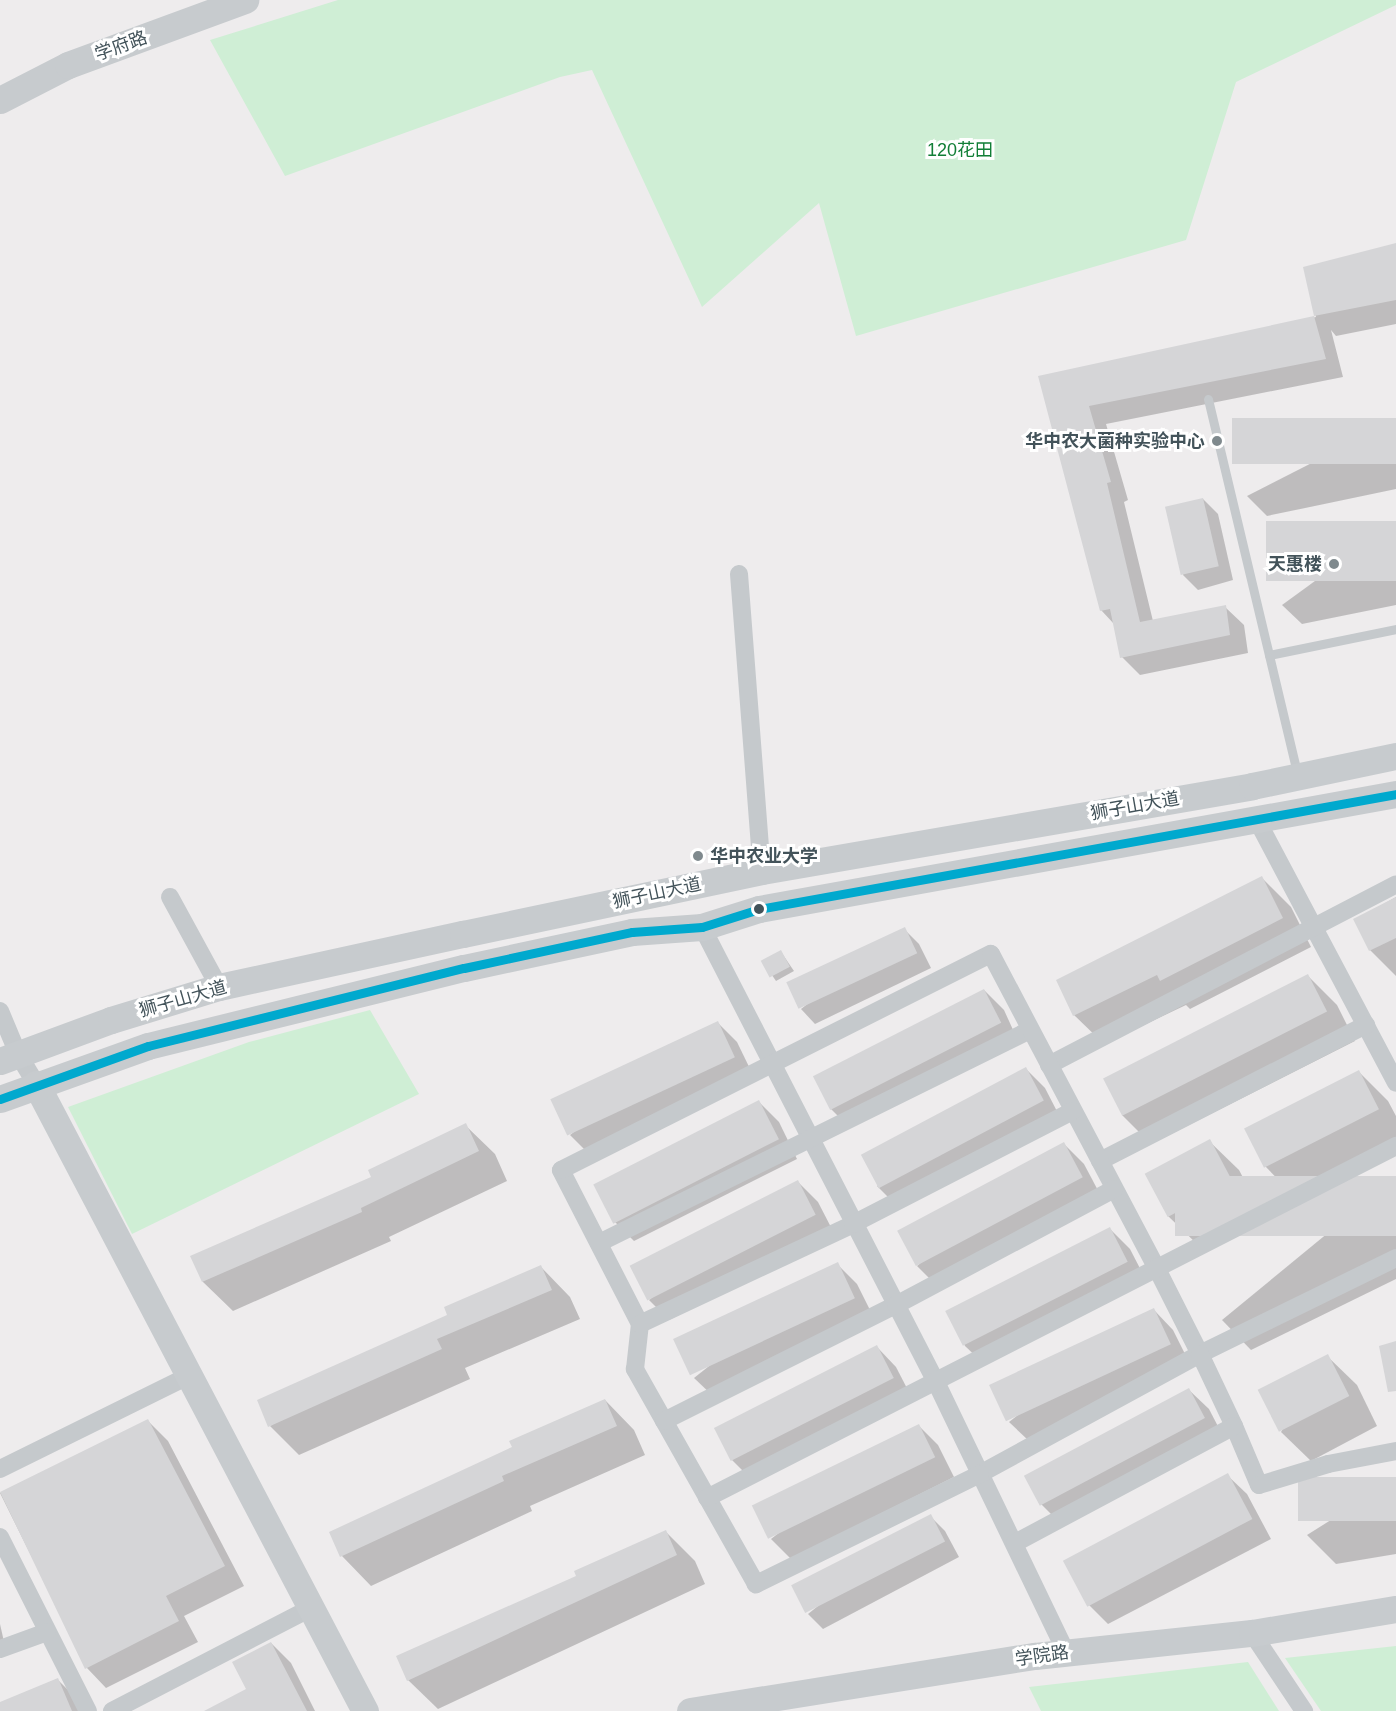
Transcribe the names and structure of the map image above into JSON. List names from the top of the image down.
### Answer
{
  "streets": {
    "street": ["学府路", "狮子山大道", "学院路"]
  },
  "parks": ["120花田"],
  "places": ["华中农大菌种实验中心", "天惠楼", "华中农业大学"]
}
